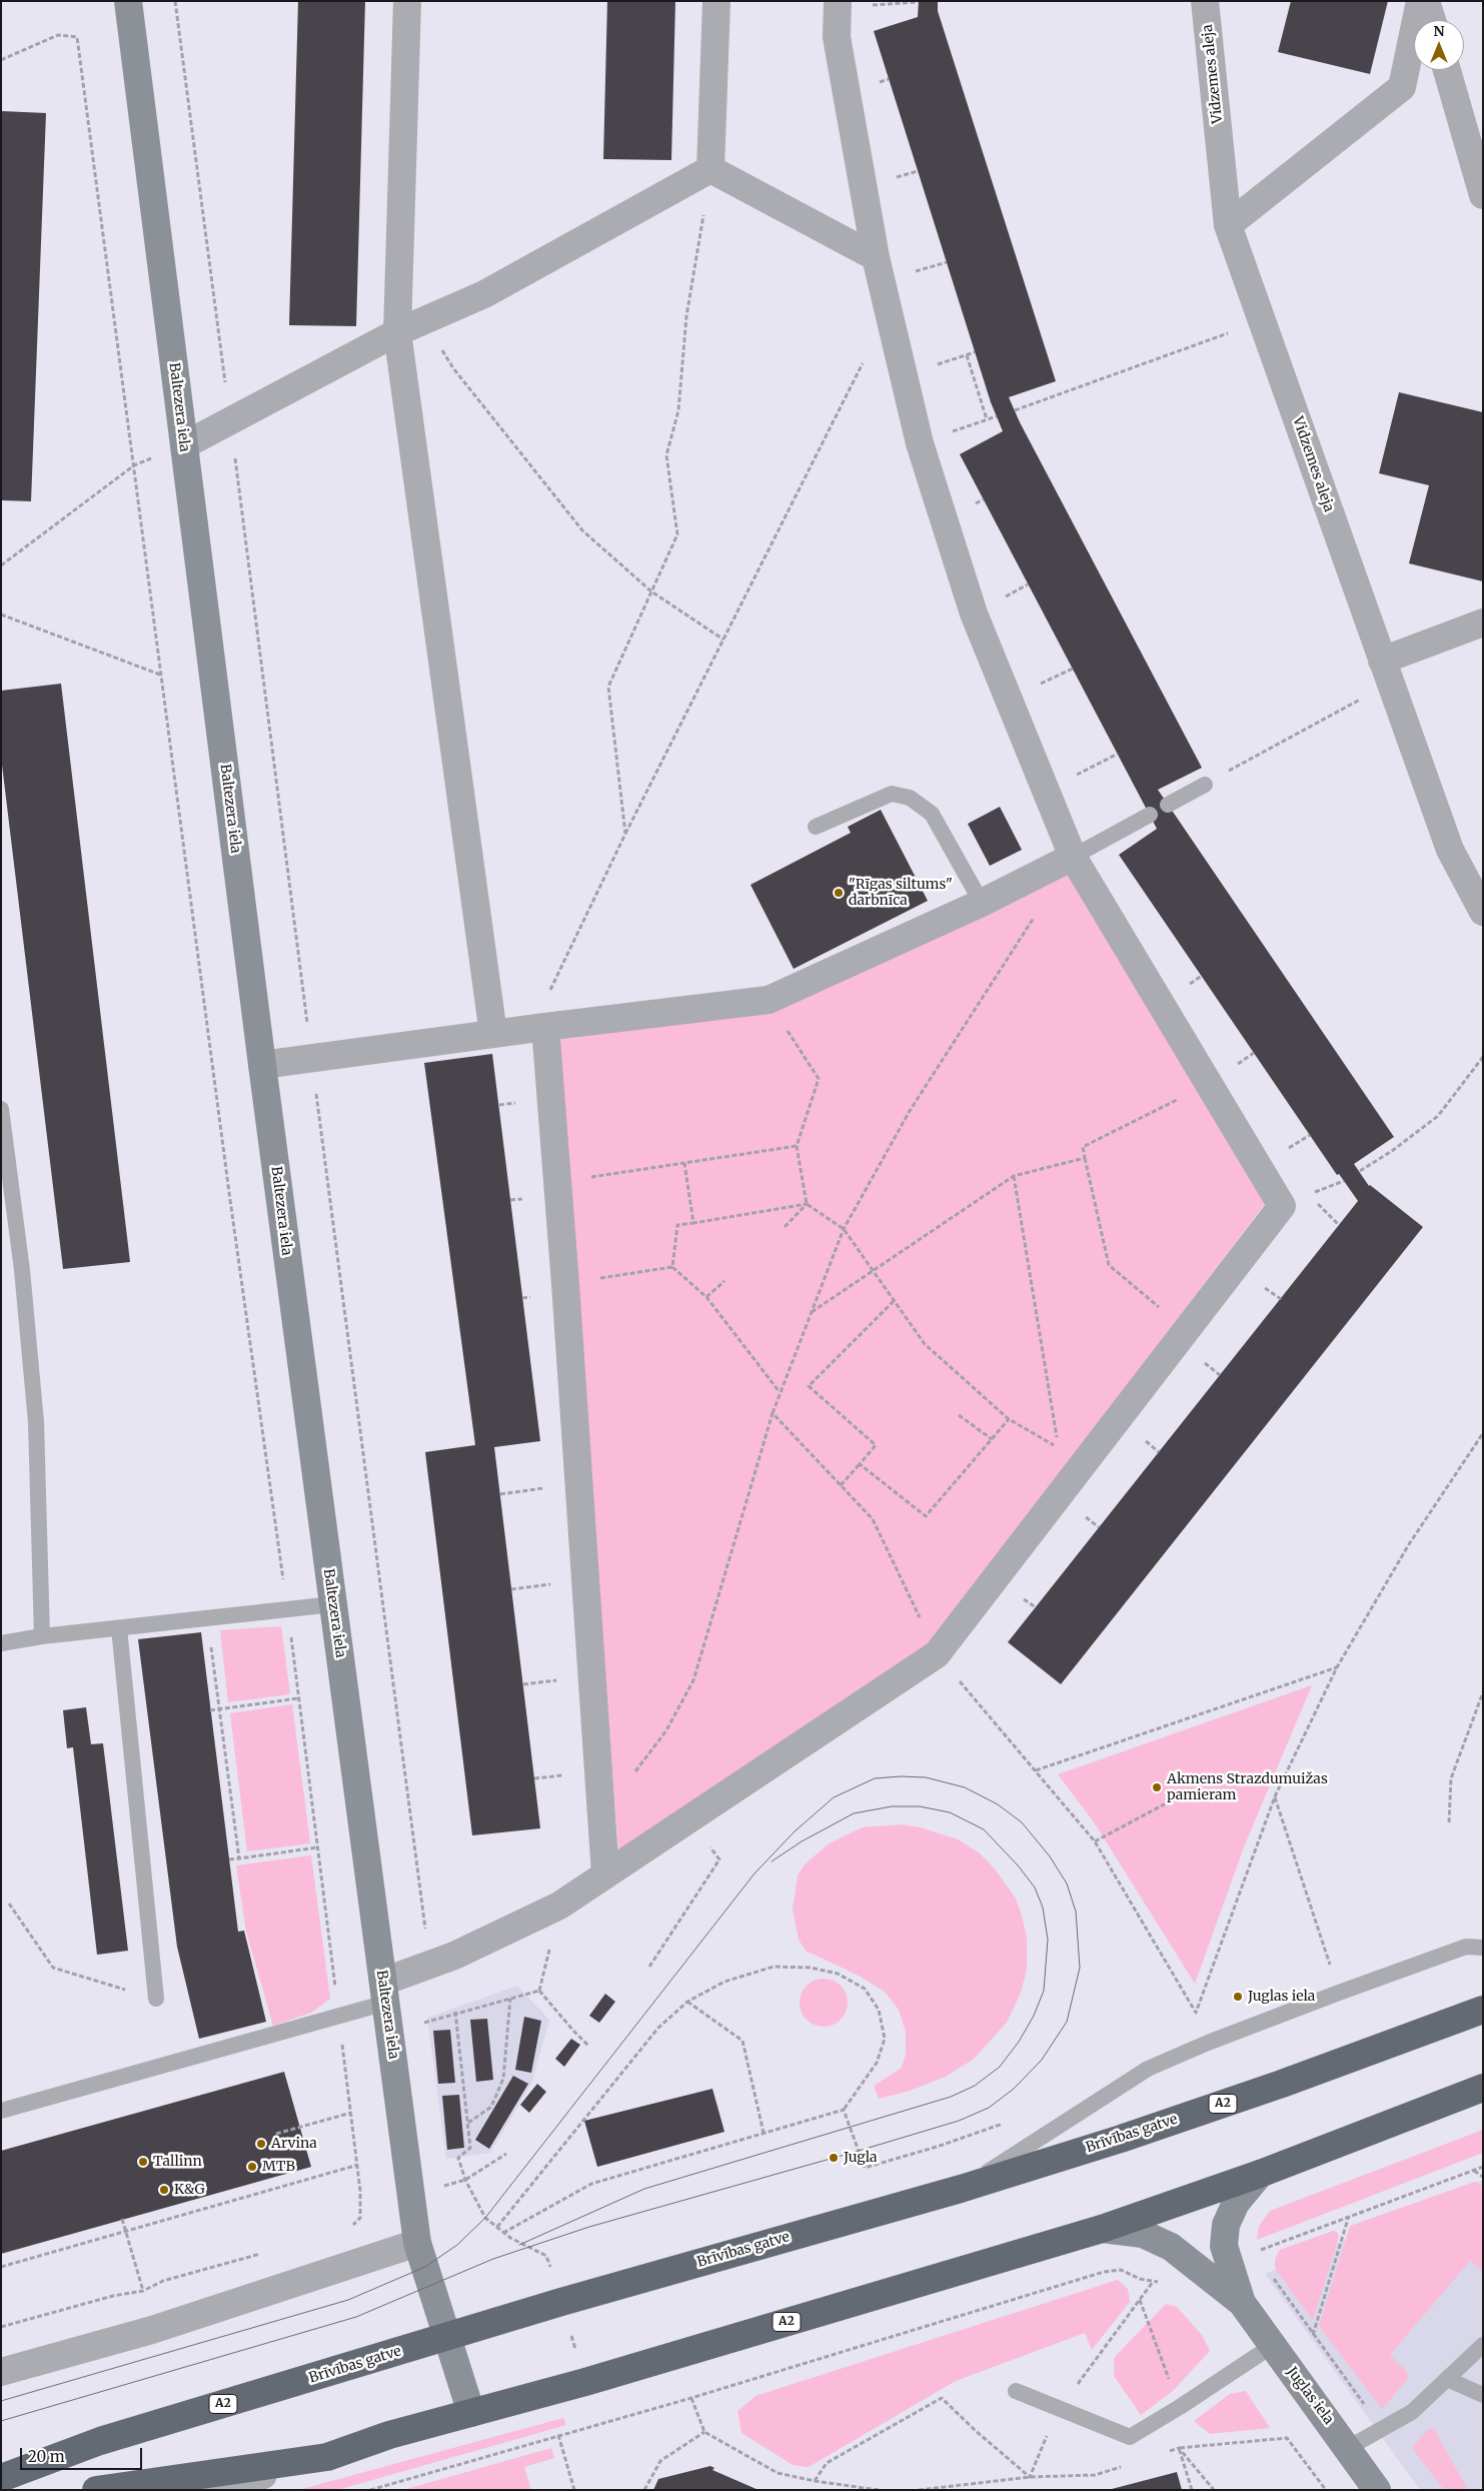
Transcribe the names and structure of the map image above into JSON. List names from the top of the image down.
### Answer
{
  "streets": {
    "highway": ["A2", "Brīvības gatve"],
    "street": ["Vidzemes aleja", "Baltezera iela", "Juglas iela"]
  },
  "crossings": [
    ["Baltezera iela", "A2"],
    ["Baltezera iela", "Brīvības gatve"],
    ["A2", "Juglas iela"]
  ],
  "places": [
    "\"Rīgas siltums\" darbnīca",
    "Akmens Strazdumuižas pamieram",
    "Juglas iela",
    "Arvina",
    "Jugla",
    "Tallinn",
    "MTB",
    "K&G"
  ],
  "scale_bar": "20 m",
  "north": "top"
}
